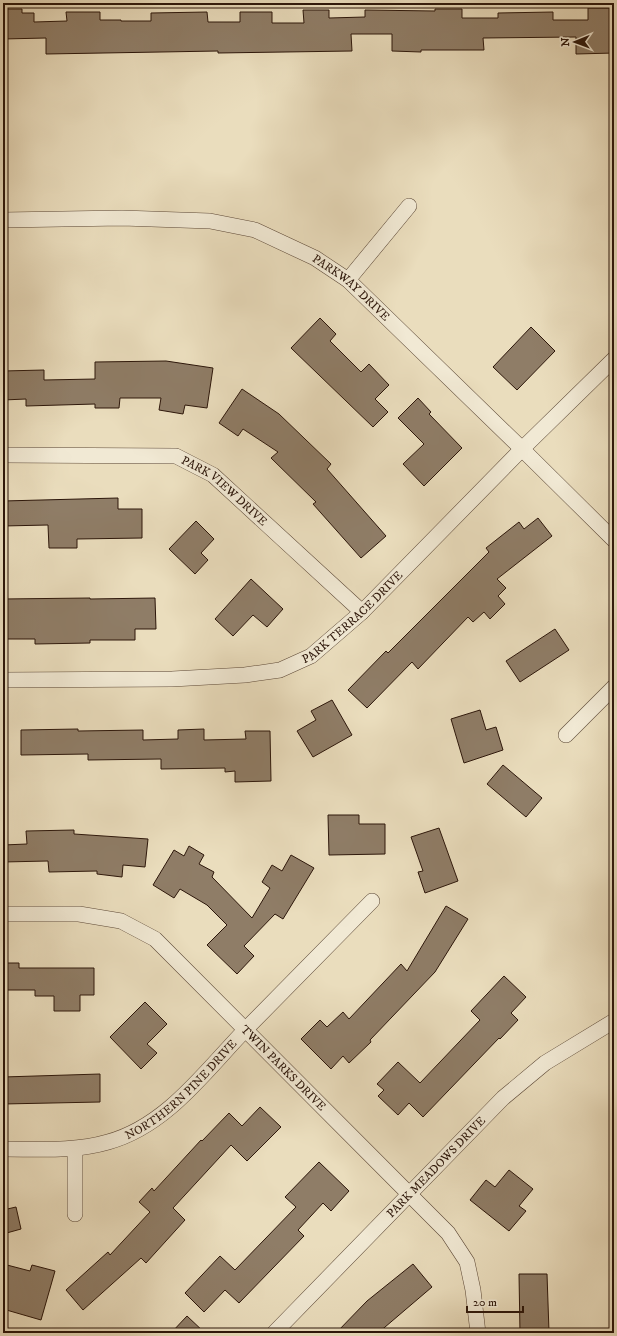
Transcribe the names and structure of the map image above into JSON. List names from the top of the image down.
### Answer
{
  "streets": {
    "street": [
      "PARKWAY DRIVE",
      "PARK VIEW DRIVE",
      "PARK TERRACE DRIVE",
      "TWIN PARKS DRIVE",
      "NORTHERN PINE DRIVE",
      "PARK MEADOWS DRIVE"
    ]
  },
  "crossings": [
    ["PARKWAY DRIVE", "PARK TERRACE DRIVE"],
    ["PARK VIEW DRIVE", "PARK TERRACE DRIVE"],
    ["TWIN PARKS DRIVE", "NORTHERN PINE DRIVE"],
    ["TWIN PARKS DRIVE", "PARK MEADOWS DRIVE"]
  ],
  "scale_bar": "20 m",
  "north": "left"
}
